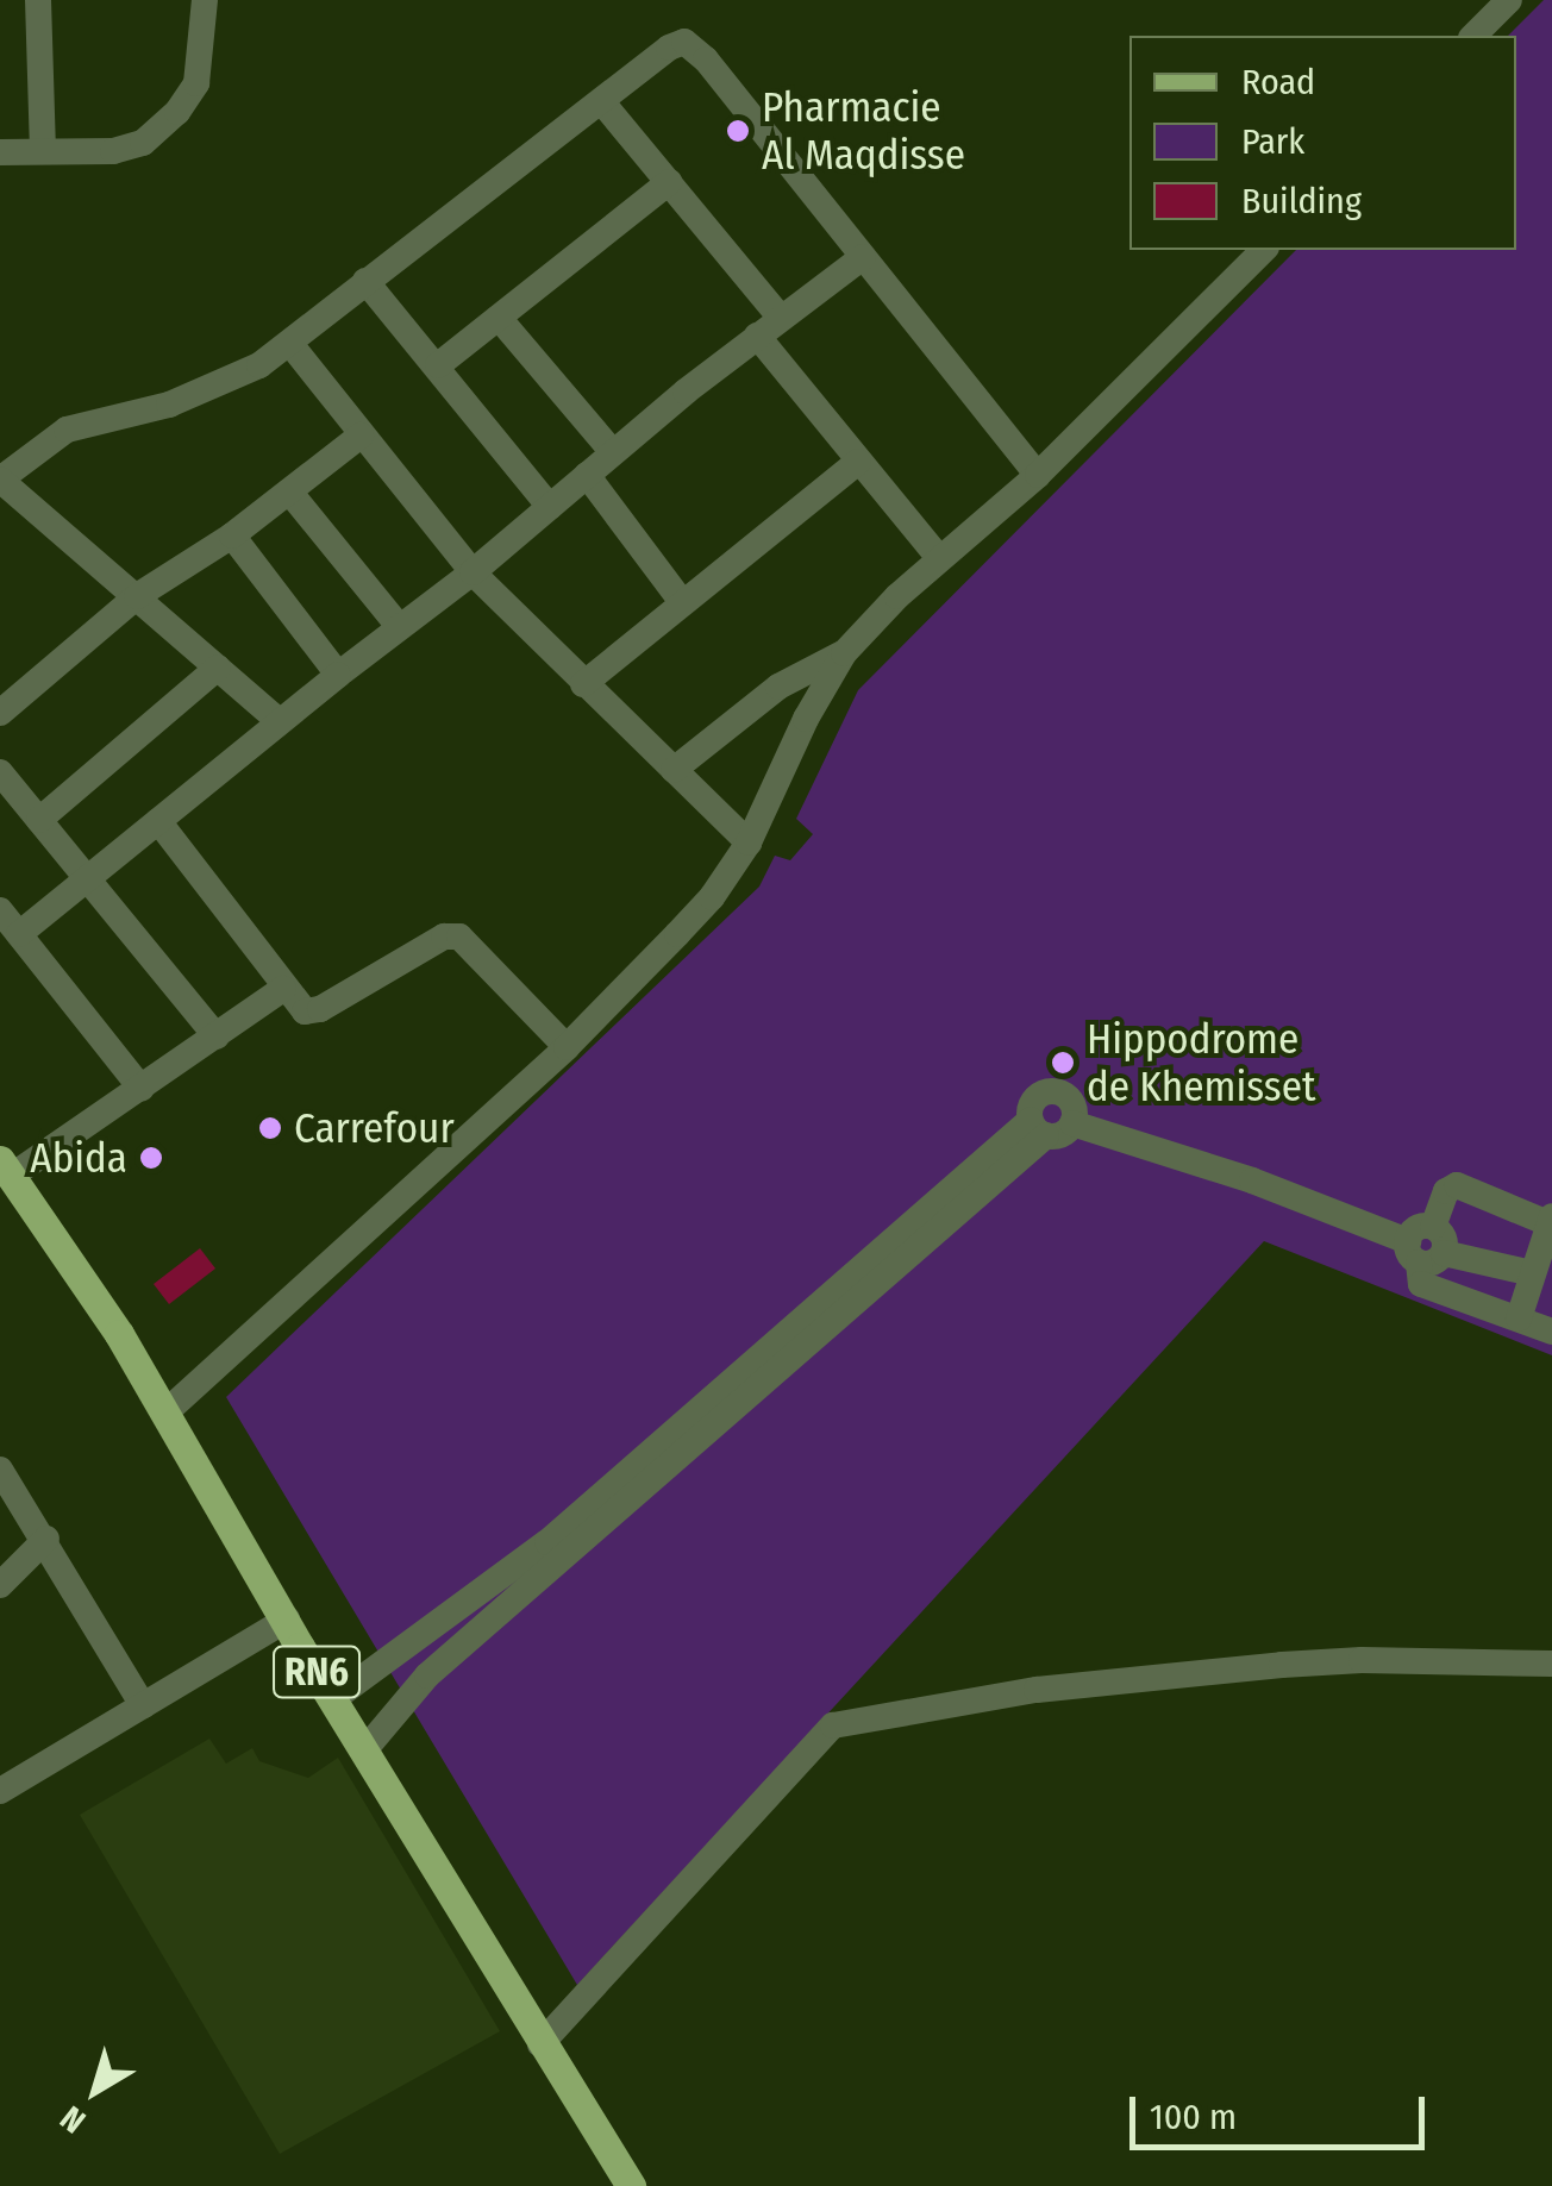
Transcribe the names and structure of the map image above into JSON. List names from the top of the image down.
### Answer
{
  "streets": {
    "main road": ["RN6"]
  },
  "places": [
    "Pharmacie Al Maqdisse",
    "Hippodrome de Khemisset",
    "Carrefour",
    "Abida"
  ],
  "legend": ["Road", "Park", "Building"],
  "scale_bar": "100 m",
  "north": "bottom left"
}
